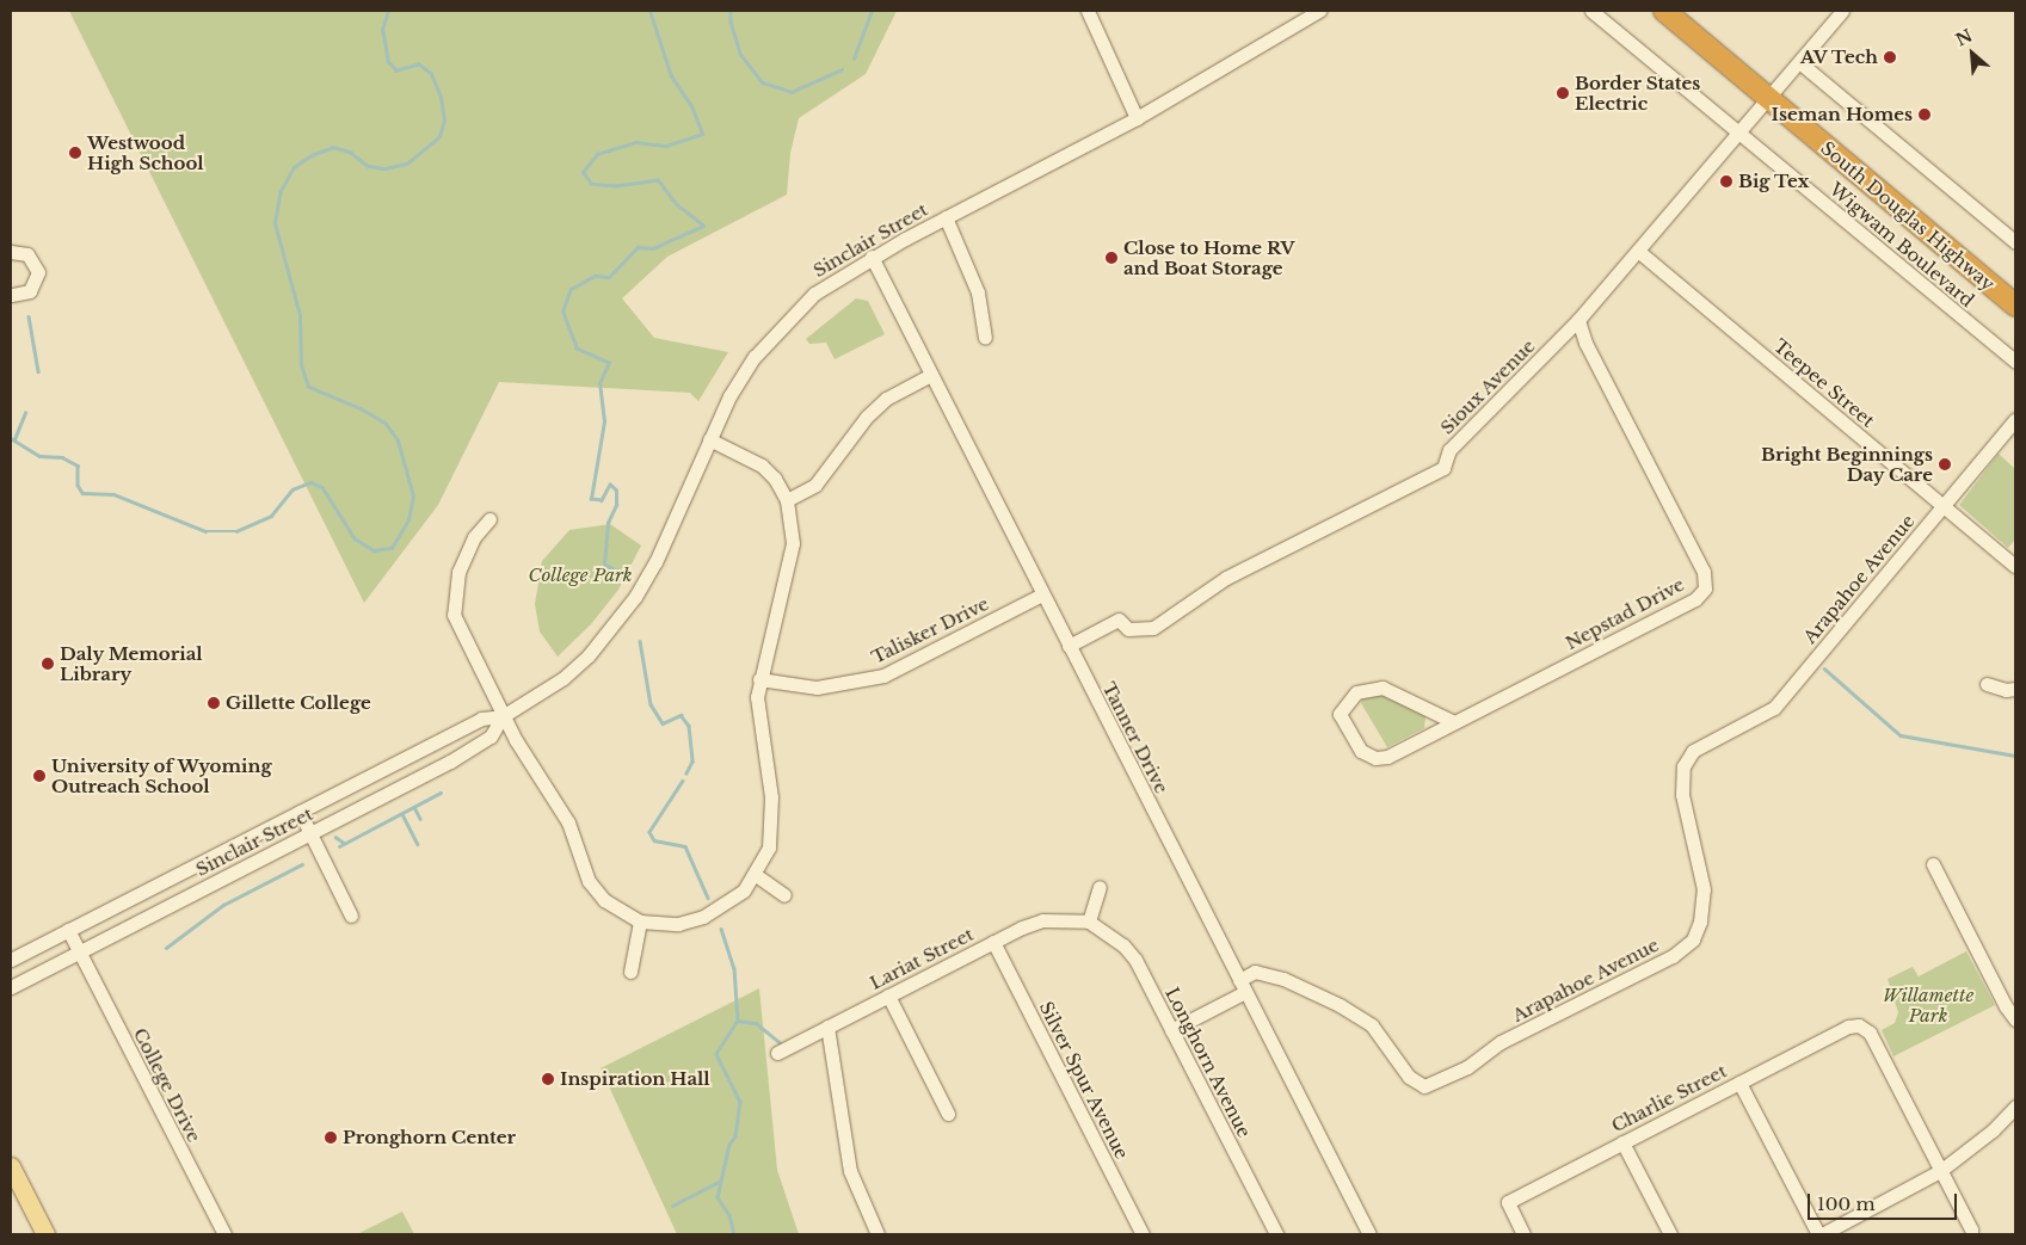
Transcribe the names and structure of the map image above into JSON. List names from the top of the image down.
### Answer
{
  "streets": {
    "highway": ["South Douglas Highway"],
    "street": [
      "Sinclair Street",
      "Wigwam Boulevard",
      "Teepee Street",
      "Sioux Avenue",
      "Arapahoe Avenue",
      "Nepstad Drive",
      "Talisker Drive",
      "Tanner Drive",
      "Lariat Street",
      "Longhorn Avenue",
      "Silver Spur Avenue",
      "College Drive",
      "Charlie Street"
    ]
  },
  "crossings": [
    ["South Douglas Highway", "Sioux Avenue"],
    ["Sinclair Street", "Tanner Drive"],
    ["Sinclair Street", "College Drive"],
    ["Wigwam Boulevard", "Sioux Avenue"],
    ["Teepee Street", "Sioux Avenue"],
    ["Teepee Street", "Arapahoe Avenue"],
    ["Sioux Avenue", "Nepstad Drive"],
    ["Sioux Avenue", "Tanner Drive"],
    ["Arapahoe Avenue", "Tanner Drive"],
    ["Talisker Drive", "Tanner Drive"],
    ["Lariat Street", "Longhorn Avenue"],
    ["Lariat Street", "Silver Spur Avenue"]
  ],
  "parks": ["College Park", "Willamette Park"],
  "places": [
    "AV Tech",
    "Border States Electric",
    "Iseman Homes",
    "Westwood High School",
    "Big Tex",
    "Close to Home RV and Boat Storage",
    "Bright Beginnings Day Care",
    "Daly Memorial Library",
    "Gillette College",
    "University of Wyoming Outreach School",
    "Inspiration Hall",
    "Pronghorn Center"
  ],
  "scale_bar": "100 m",
  "north": "top left"
}
